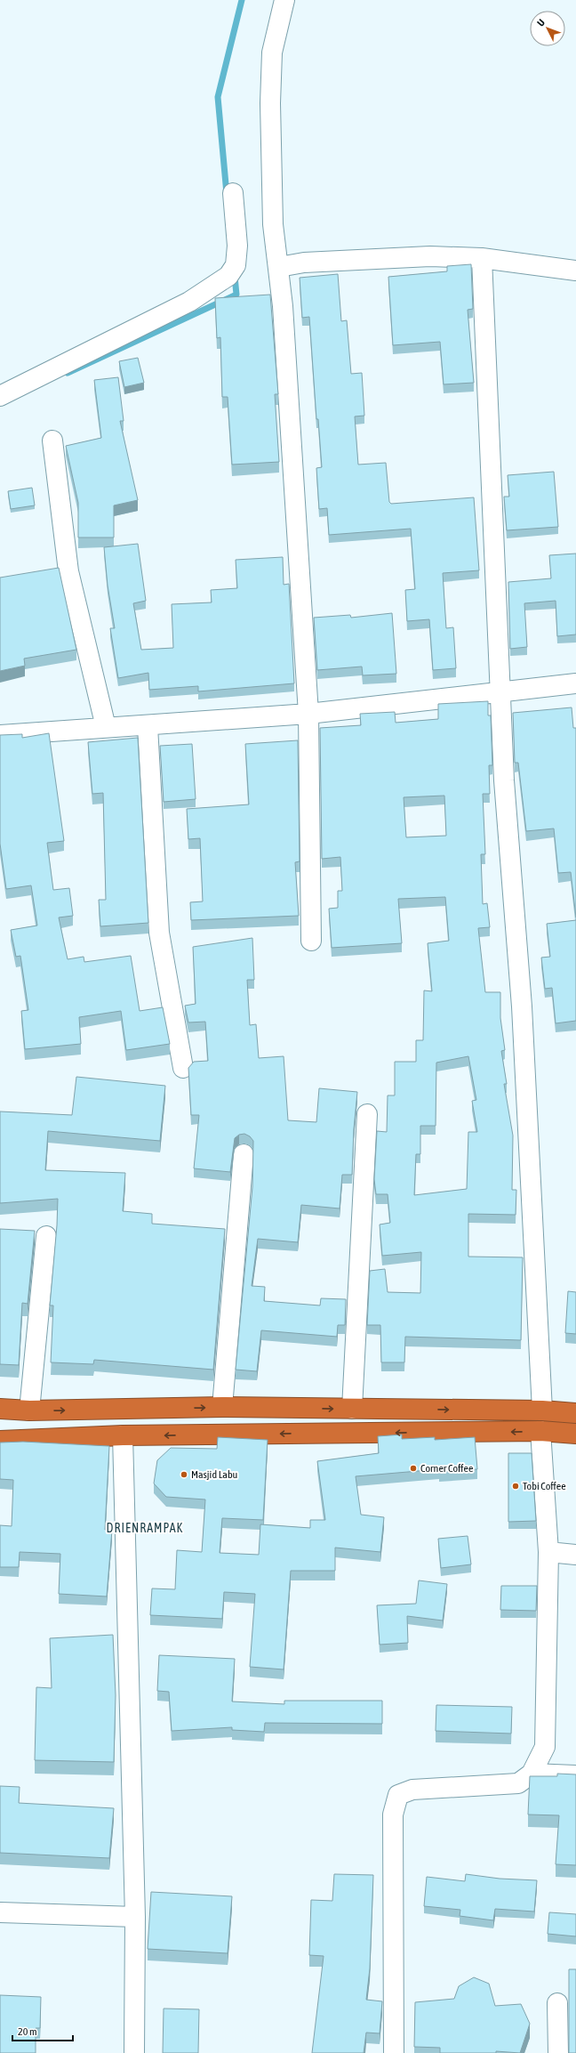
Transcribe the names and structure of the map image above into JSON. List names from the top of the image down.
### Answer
{
  "districts": ["DRIENRAMPAK"],
  "places": ["Corner Coffee", "Masjid Labu", "Tobi Coffee"],
  "scale_bar": "20 m",
  "north": "top left"
}
